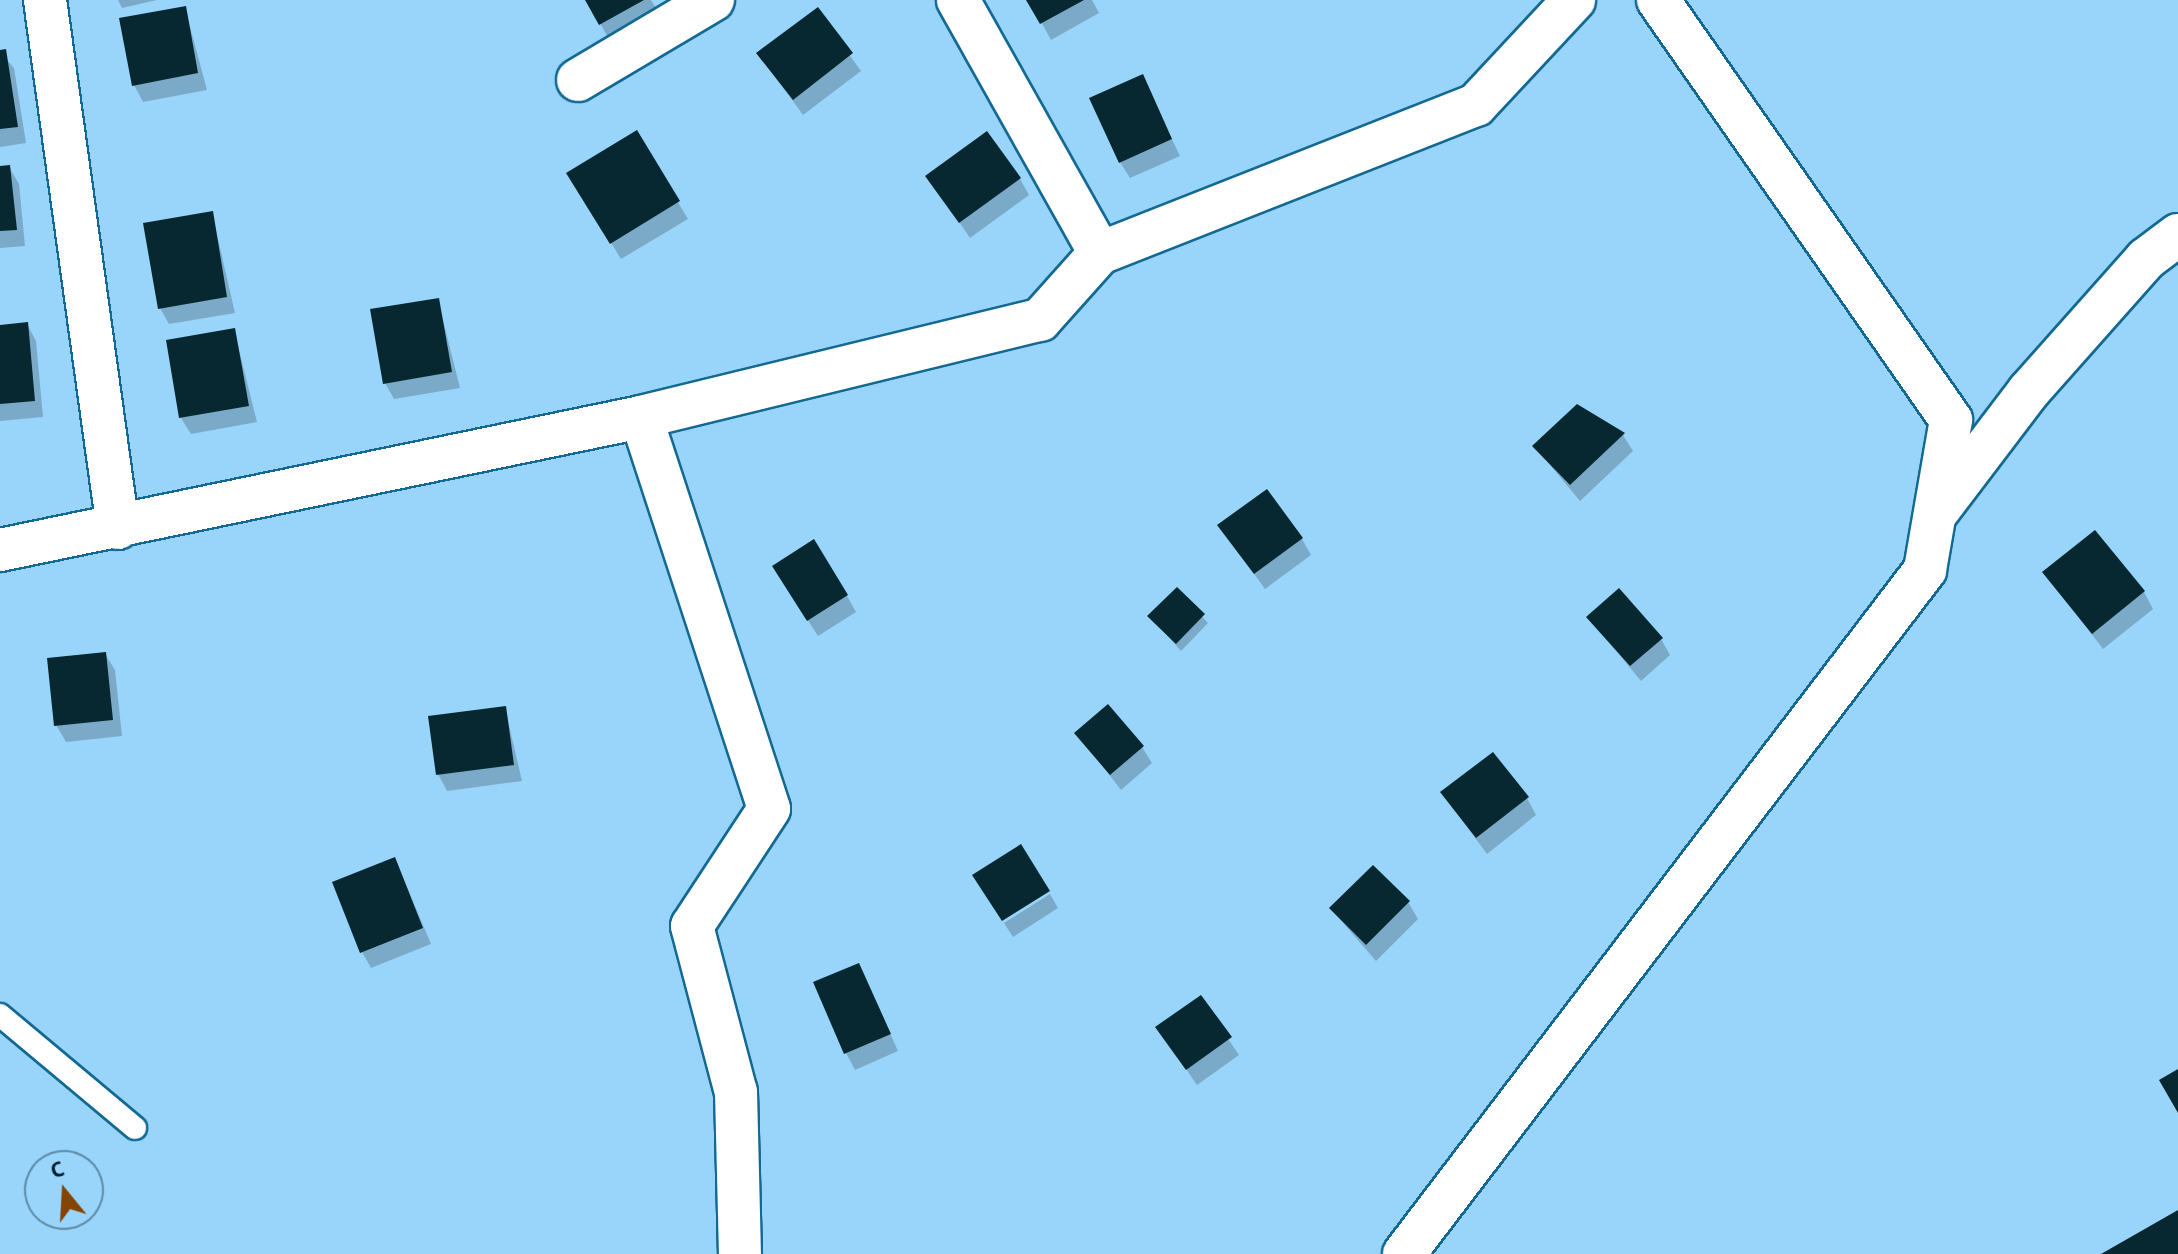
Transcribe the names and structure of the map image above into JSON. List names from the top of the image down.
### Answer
{
  "north": "top"
}
